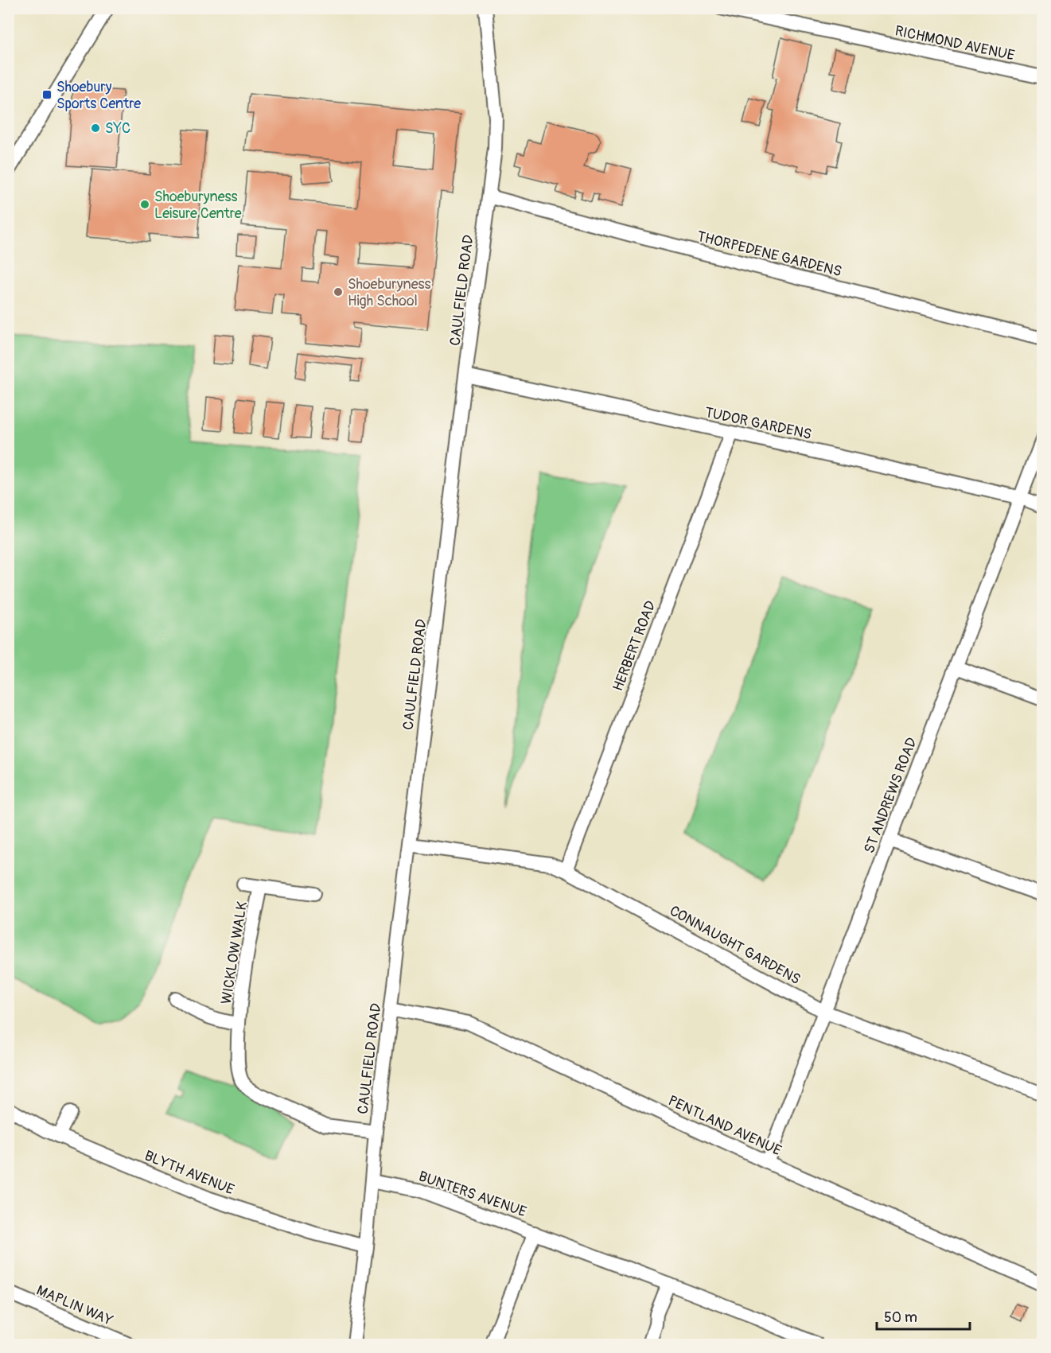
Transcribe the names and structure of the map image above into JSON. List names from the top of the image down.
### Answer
{
  "streets": {
    "street": [
      "RICHMOND AVENUE",
      "THORPEDENE GARDENS",
      "CAULFIELD ROAD",
      "TUDOR GARDENS",
      "HERBERT ROAD",
      "ST ANDREWS ROAD",
      "CONNAUGHT GARDENS",
      "WICKLOW WALK",
      "PENTLAND AVENUE",
      "BLYTH AVENUE",
      "BUNTERS AVENUE",
      "MAPLIN WAY"
    ]
  },
  "crossings": [
    ["THORPEDENE GARDENS", "CAULFIELD ROAD"],
    ["CAULFIELD ROAD", "TUDOR GARDENS"],
    ["CAULFIELD ROAD", "CONNAUGHT GARDENS"],
    ["CAULFIELD ROAD", "WICKLOW WALK"],
    ["CAULFIELD ROAD", "PENTLAND AVENUE"],
    ["CAULFIELD ROAD", "BLYTH AVENUE"],
    ["CAULFIELD ROAD", "BUNTERS AVENUE"],
    ["TUDOR GARDENS", "HERBERT ROAD"],
    ["TUDOR GARDENS", "ST ANDREWS ROAD"],
    ["HERBERT ROAD", "CONNAUGHT GARDENS"],
    ["ST ANDREWS ROAD", "CONNAUGHT GARDENS"],
    ["ST ANDREWS ROAD", "PENTLAND AVENUE"]
  ],
  "places": {
    "transit": ["Shoebury Sports Centre"],
    "other": ["SYC", "Shoeburyness Leisure Centre", "Shoeburyness High School"]
  },
  "scale_bar": "50 m"
}
